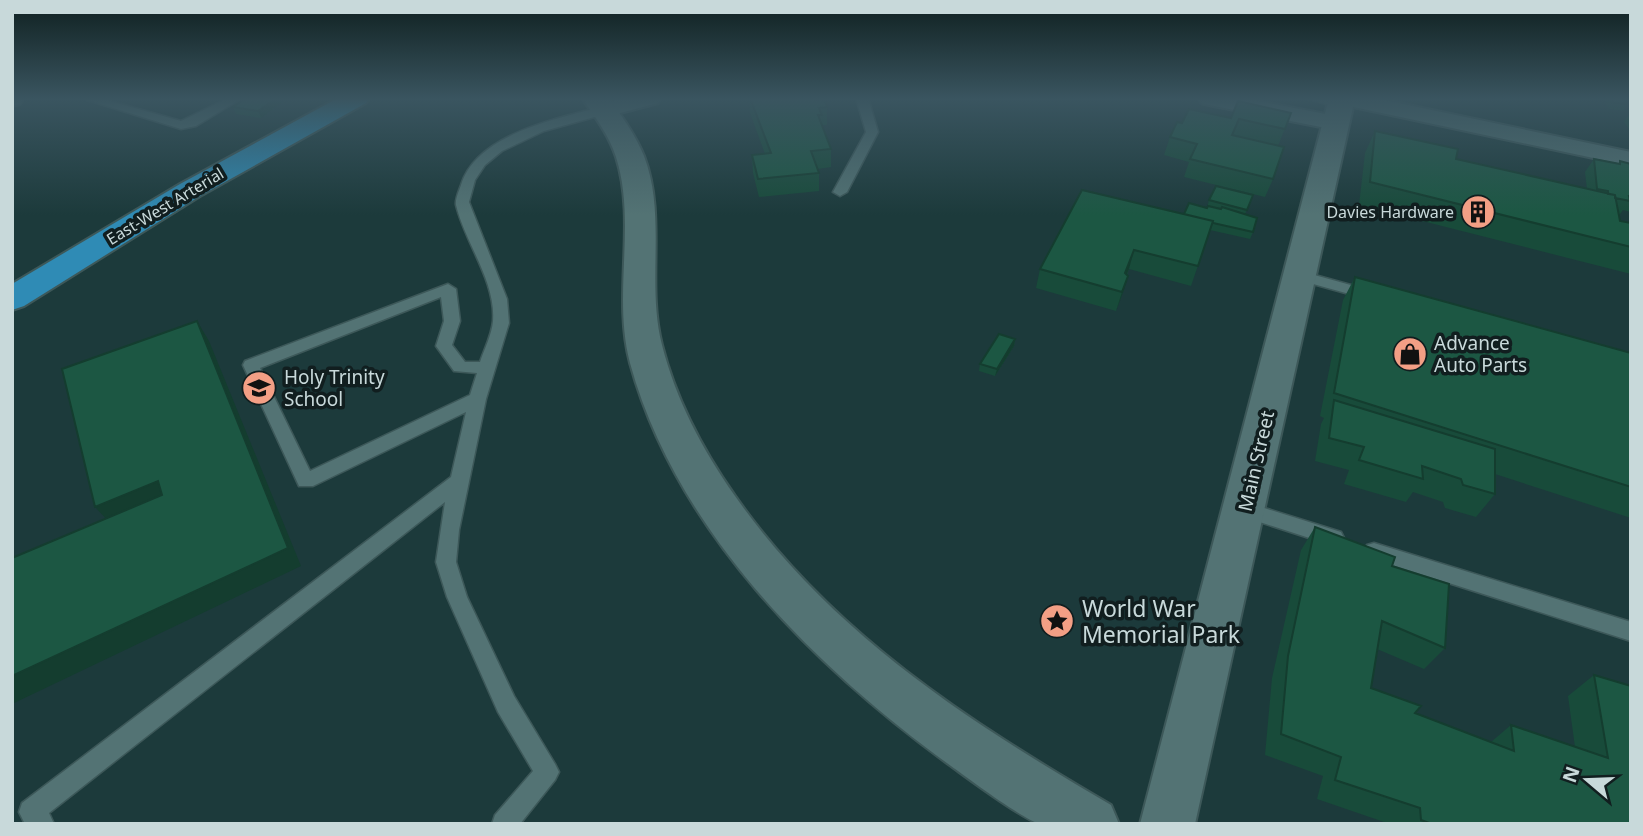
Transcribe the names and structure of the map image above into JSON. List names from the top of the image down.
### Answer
{
  "streets": {
    "highway": ["East-West Arterial"],
    "main road": ["Main Street"]
  },
  "places": {
    "building": ["Davies Hardware"],
    "shop": ["Advance Auto Parts"],
    "school or university": ["Holy Trinity School"],
    "place": ["World War Memorial Park"]
  },
  "north": "left"
}
